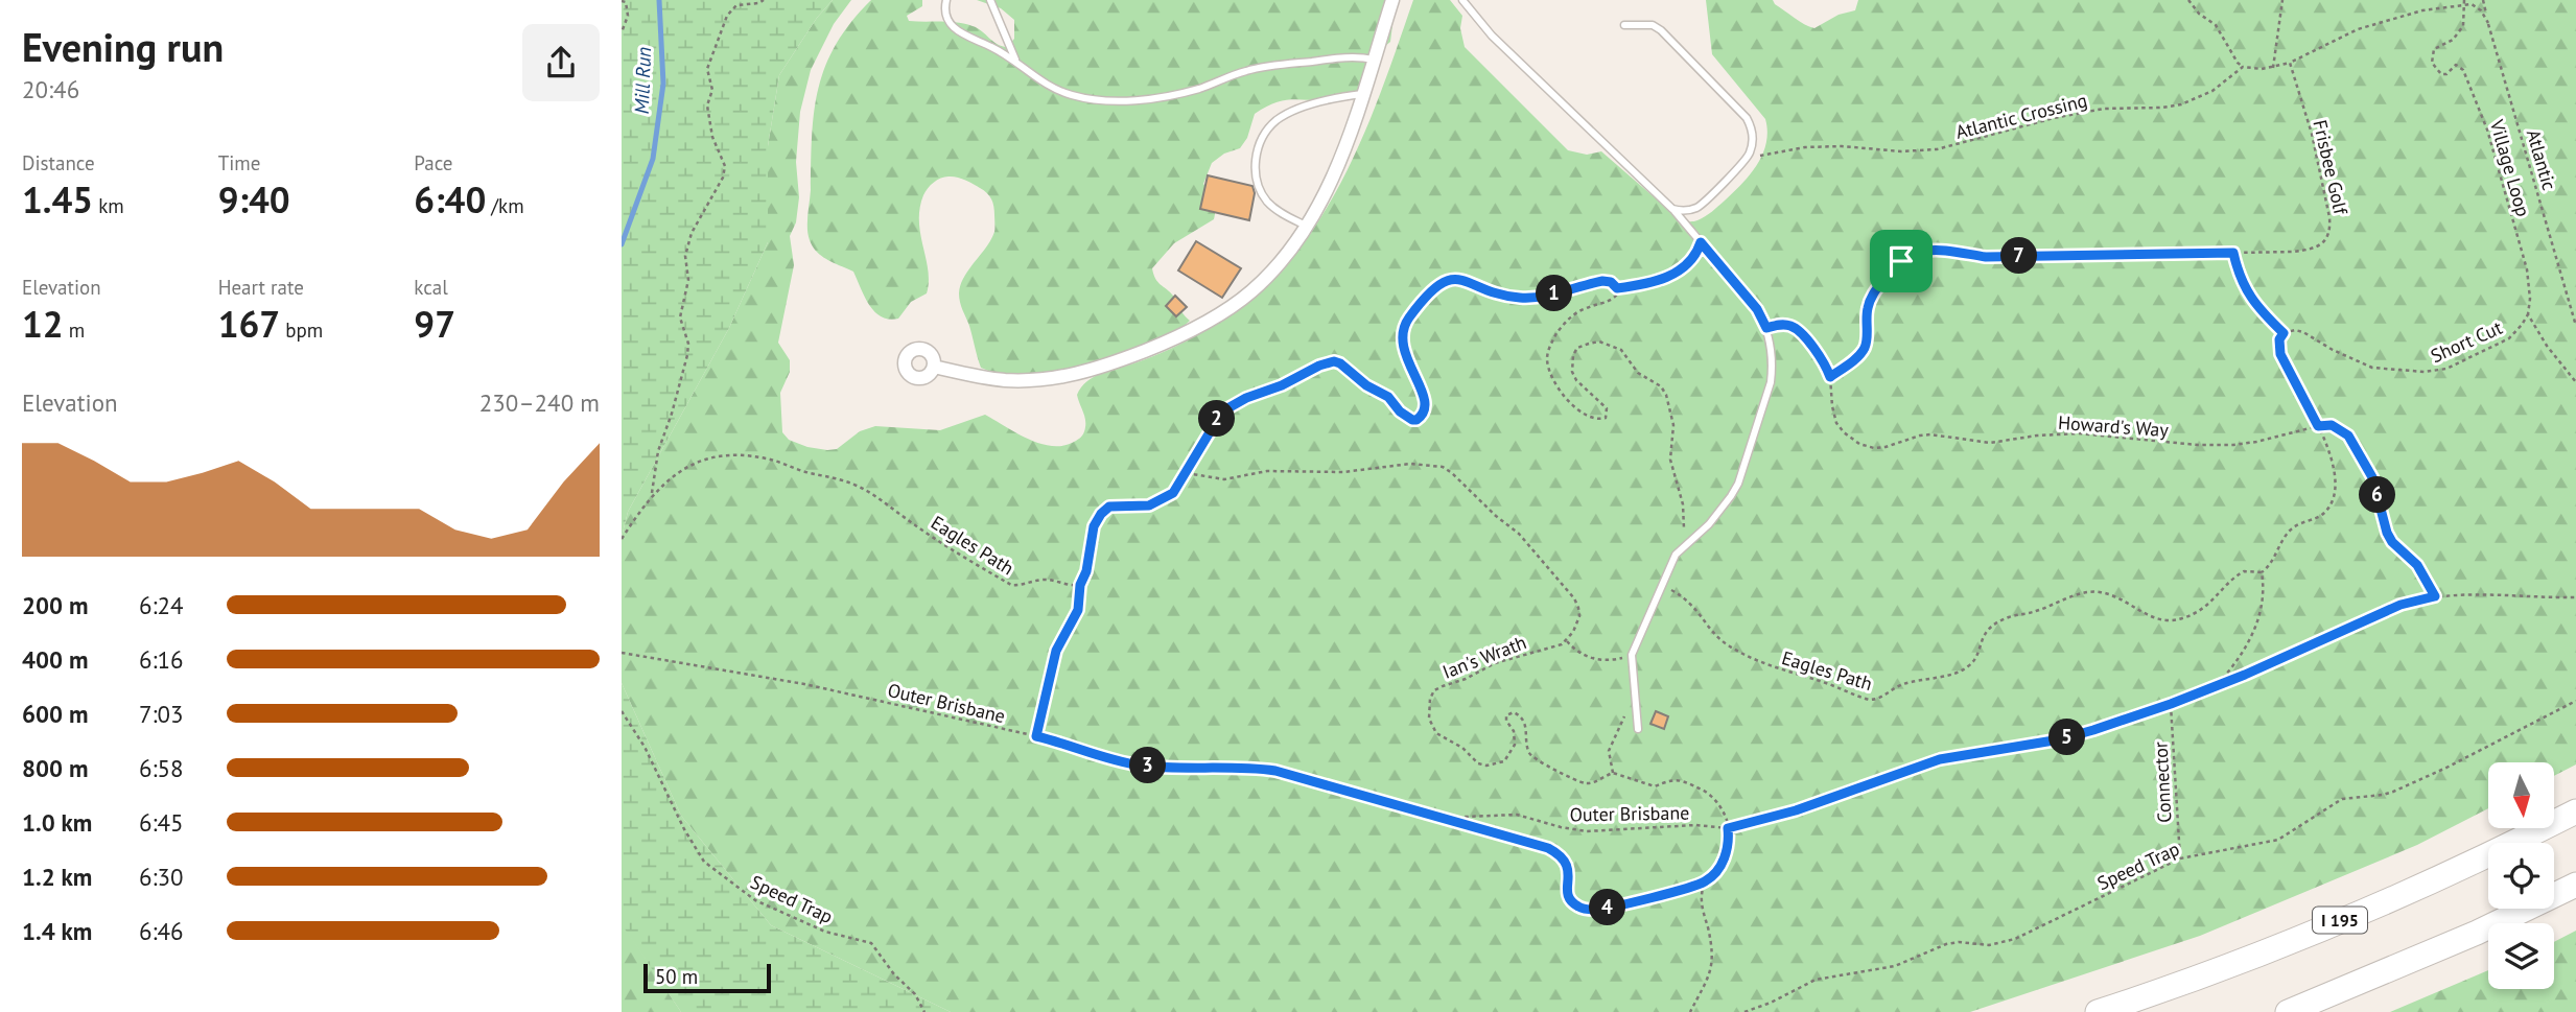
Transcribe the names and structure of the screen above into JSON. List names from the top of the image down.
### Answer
{
  "streets": {
    "highway": ["I 195"],
    "path": [
      "Atlantic Crossing",
      "Atlantic",
      "Frisbee Golf",
      "Village Loop",
      "Short Cut",
      "Howard's Way",
      "Eagles Path",
      "Ian's Wrath",
      "Outer Brisbane",
      "Connector",
      "Speed Trap"
    ]
  },
  "crossings": [
    ["Frisbee Golf", "Howard's Way"],
    ["Village Loop", "Short Cut"],
    ["Outer Brisbane", "Connector"],
    ["Connector", "Speed Trap"]
  ],
  "water": ["Mill Run"],
  "scale_bar": "50 m",
  "north": "bottom",
  "page": {
    "heading": ["Evening run", "20:46"],
    "stats": [
      ["Distance", "1.45 km"],
      ["Time", "9:40"],
      ["Pace", "6:40 /km"],
      ["Elevation", "12 m"],
      ["Heart rate", "167 bpm"],
      ["kcal", "97"]
    ],
    "pins": [
      "7",
      "1",
      "2",
      "6",
      "5",
      "3",
      "4"
    ],
    "chart": ["Elevation", "230–240 m"],
    "list": [
      {
        "name": "200 m",
        "note": "6:24"
      },
      {
        "name": "400 m",
        "note": "6:16"
      },
      {
        "name": "600 m",
        "note": "7:03"
      },
      {
        "name": "800 m",
        "note": "6:58"
      },
      {
        "name": "1.0 km",
        "note": "6:45"
      },
      {
        "name": "1.2 km",
        "note": "6:30"
      },
      {
        "name": "1.4 km",
        "note": "6:46"
      }
    ],
    "scale": "50 m"
  }
}
